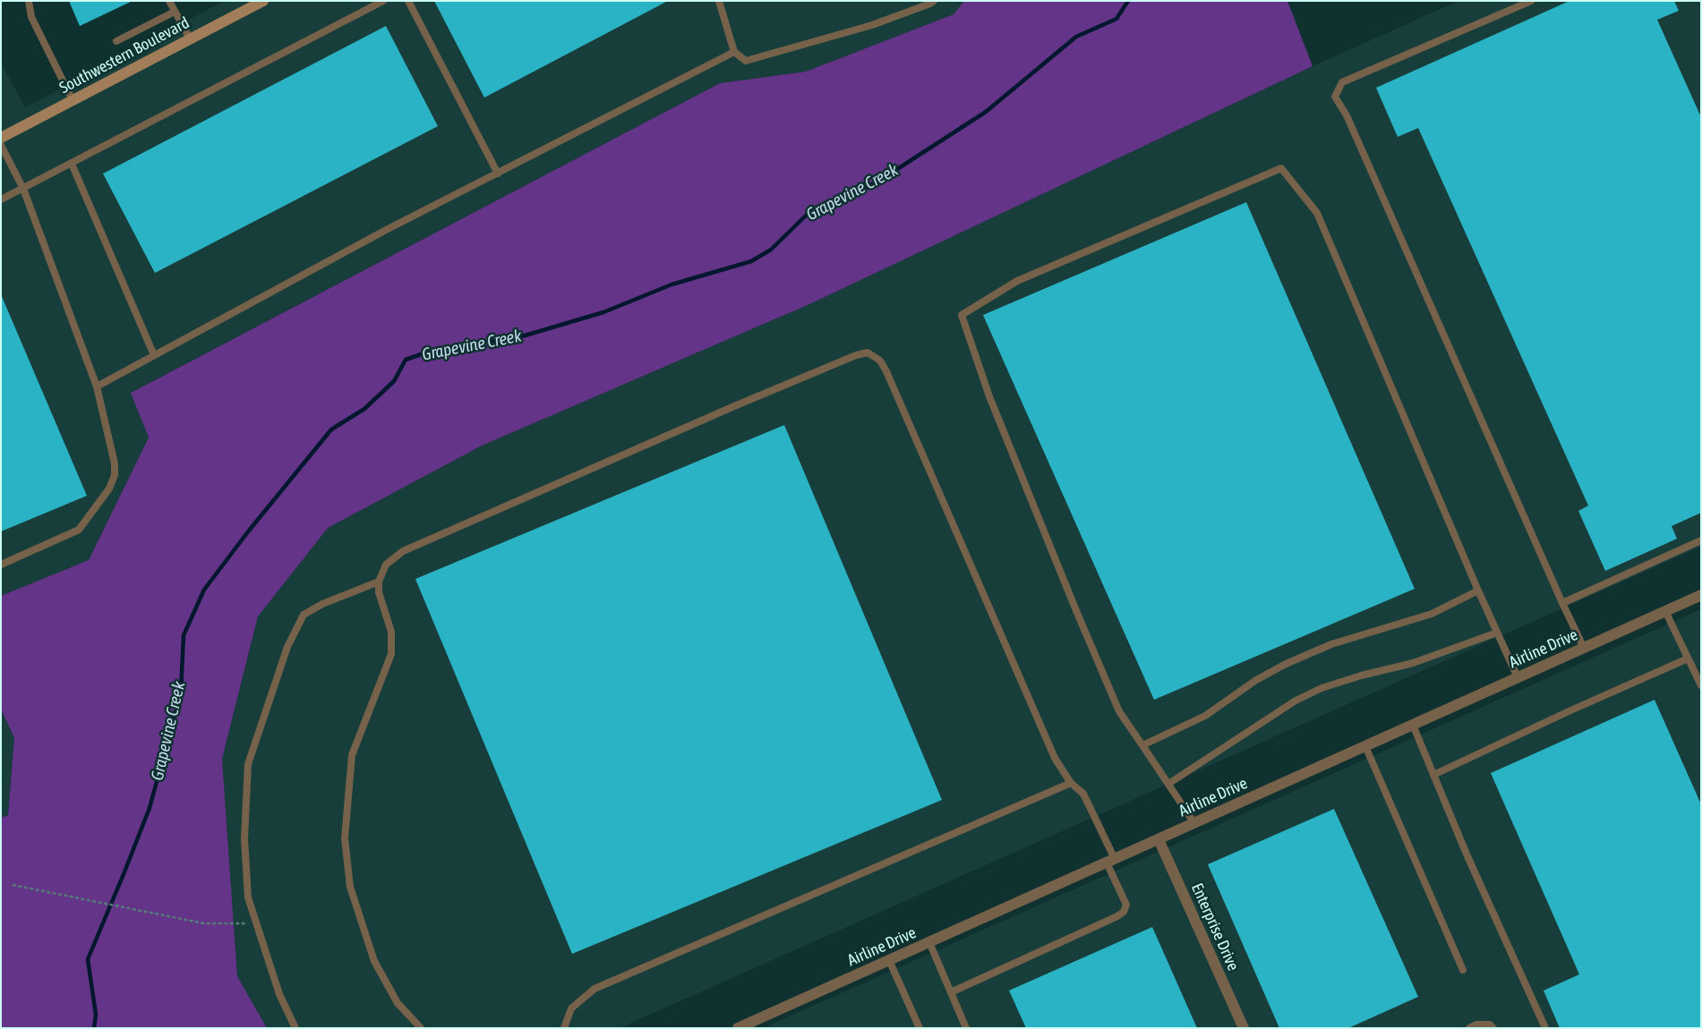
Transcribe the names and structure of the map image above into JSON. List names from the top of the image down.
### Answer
{
  "streets": {
    "street": ["Southwestern Boulevard", "Airline Drive", "Enterprise Drive"]
  },
  "crossings": [
    ["Airline Drive", "Enterprise Drive"]
  ],
  "water": ["Grapevine Creek"]
}
